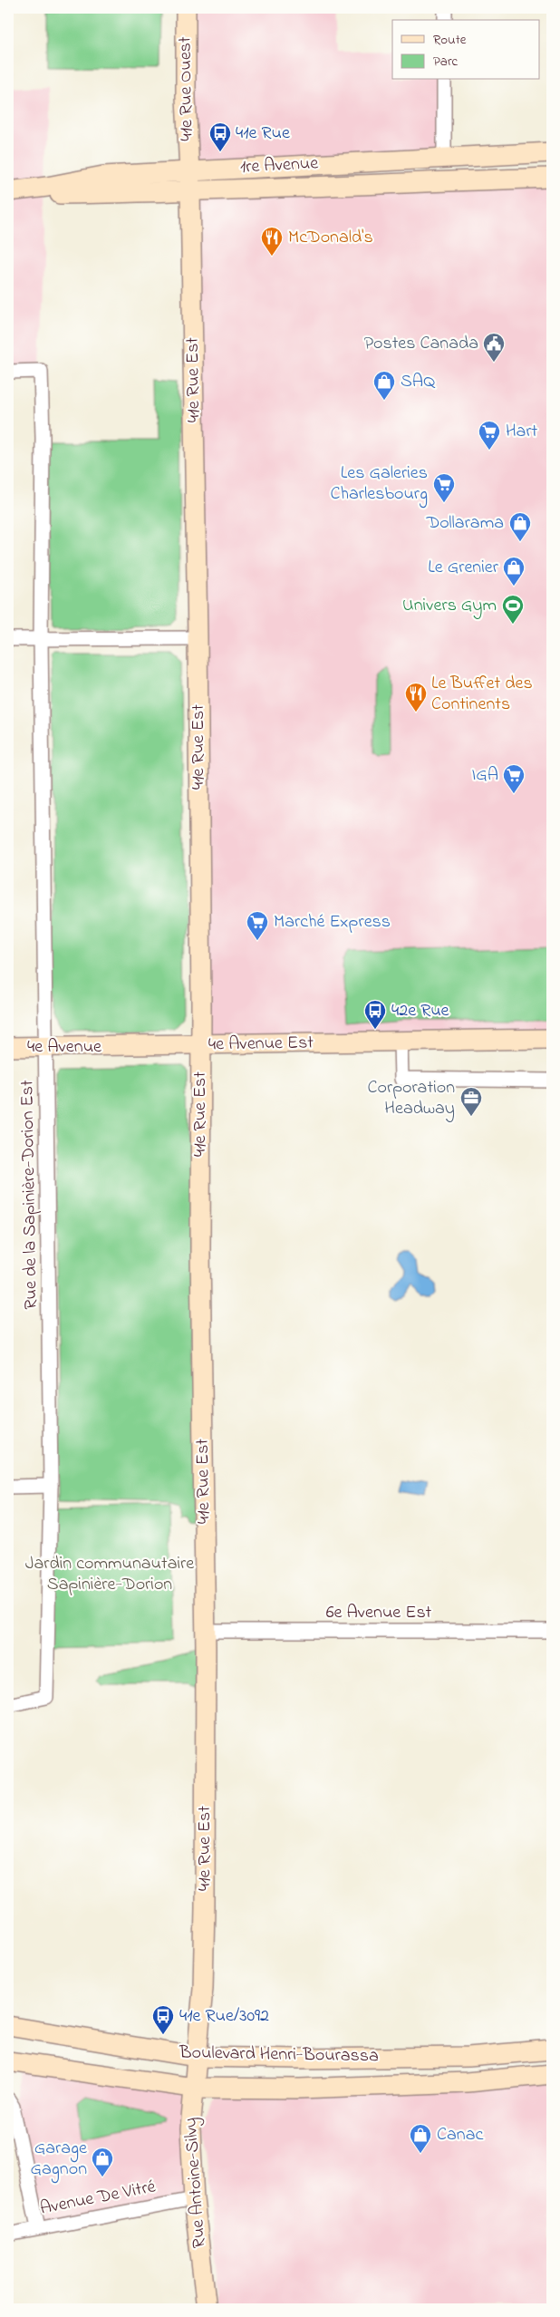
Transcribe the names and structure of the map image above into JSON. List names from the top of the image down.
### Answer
{
  "streets": {
    "street": [
      "41e Rue Ouest",
      "1re Avenue",
      "41e Rue Est",
      "4e Avenue Est",
      "4e Avenue",
      "Rue de la Sapinière-Dorion Est",
      "6e Avenue Est",
      "Boulevard Henri-Bourassa",
      "Rue Antoine-Silvy",
      "Avenue De Vitré"
    ]
  },
  "crossings": [
    ["41e Rue Ouest", "1re Avenue"],
    ["41e Rue Ouest", "41e Rue Est"],
    ["1re Avenue", "41e Rue Est"],
    ["41e Rue Est", "4e Avenue Est"],
    ["41e Rue Est", "6e Avenue Est"],
    ["41e Rue Est", "Boulevard Henri-Bourassa"],
    ["41e Rue Est", "Rue Antoine-Silvy"],
    ["4e Avenue Est", "4e Avenue"],
    ["4e Avenue", "Rue de la Sapinière-Dorion Est"],
    ["Boulevard Henri-Bourassa", "Rue Antoine-Silvy"],
    ["Rue Antoine-Silvy", "Avenue De Vitré"]
  ],
  "parks": ["Jardin communautaire Sapinière-Dorion"],
  "places": {
    "bus stop": ["41e Rue", "42e Rue", "41e Rue/3092"],
    "restaurant": ["McDonald's", "Le Buffet des Continents"],
    "public building": ["Postes Canada"],
    "shop": [
      "SAQ",
      "Dollarama",
      "Le Grenier",
      "Canac",
      "Garage Gagnon"
    ],
    "supermarket": [
      "Hart",
      "Les Galeries Charlesbourg",
      "IGA",
      "Marché Express"
    ],
    "sports": ["Univers Gym"],
    "office": ["Corporation Headway"]
  },
  "legend": ["Route", "Parc"]
}
